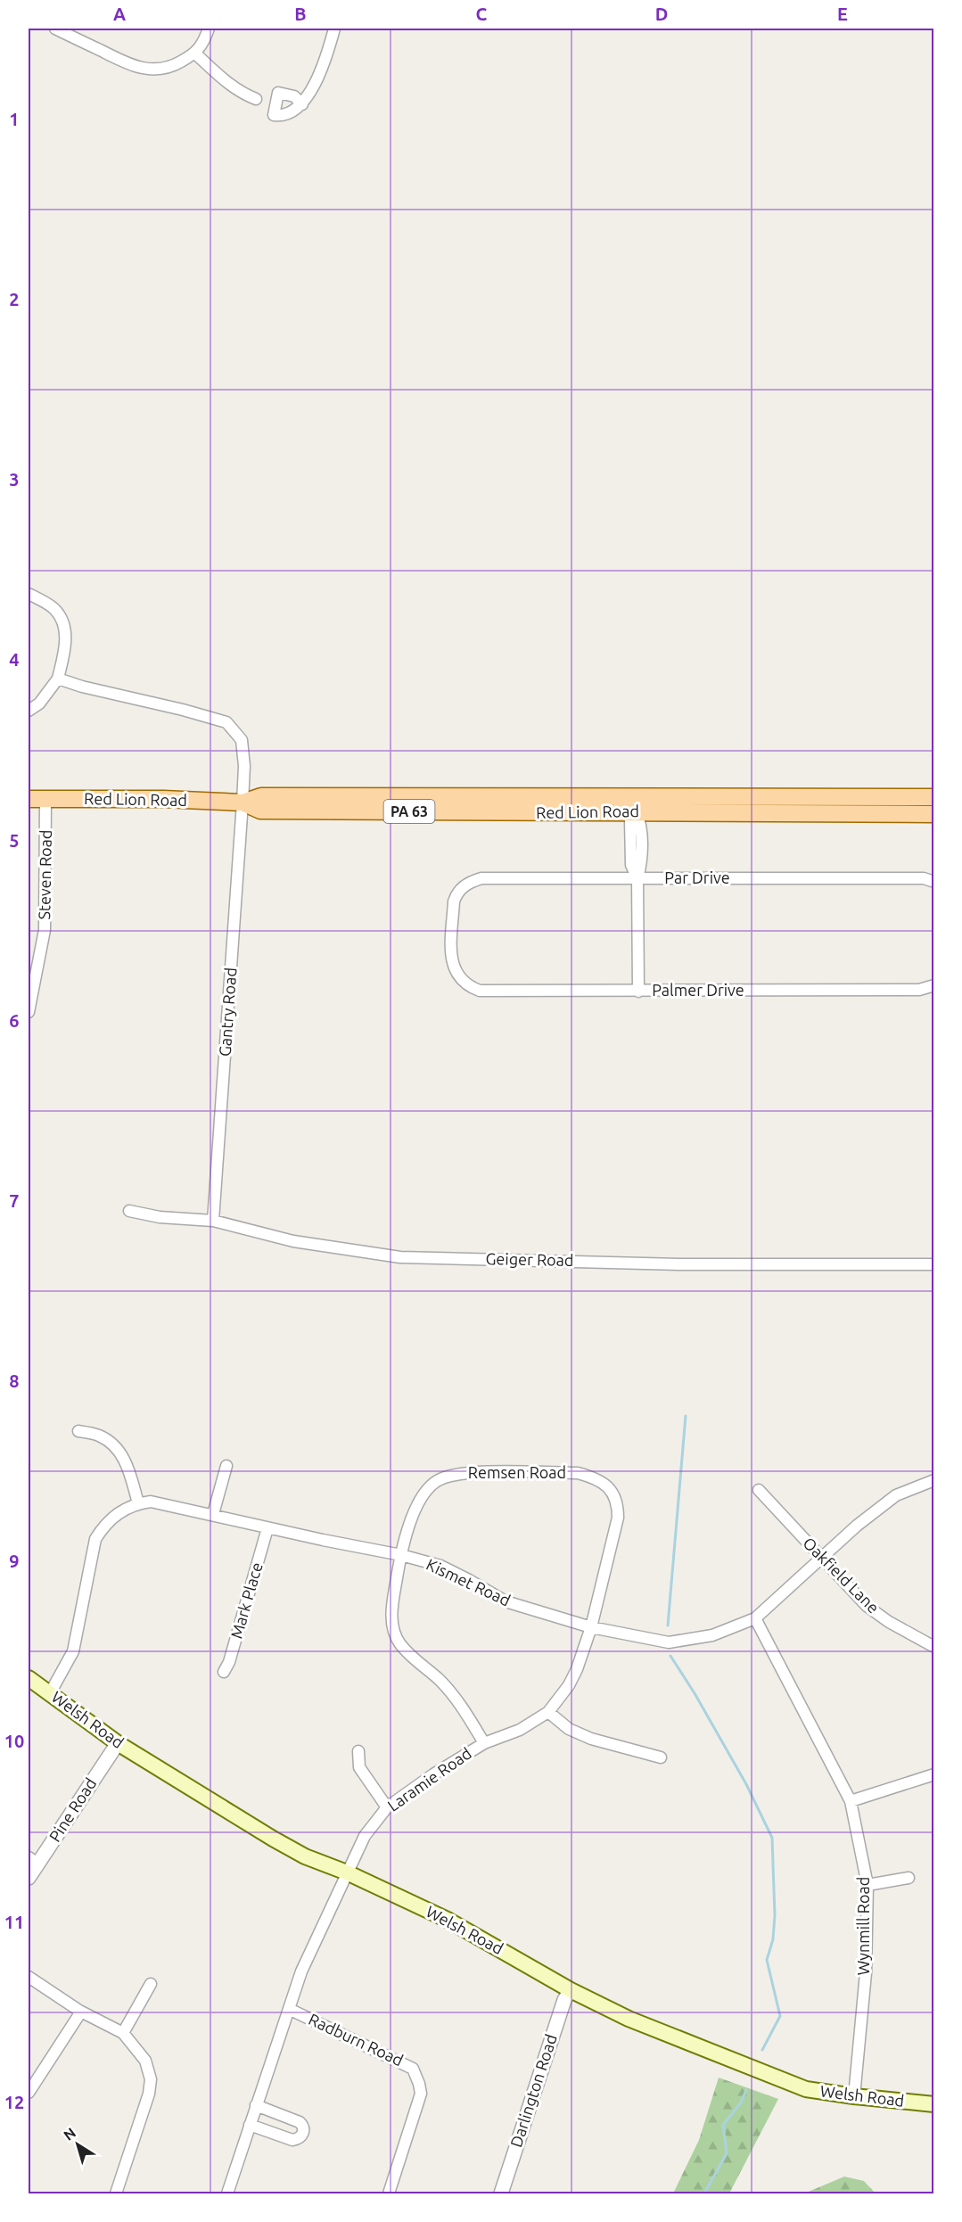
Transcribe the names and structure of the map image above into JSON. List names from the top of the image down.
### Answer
{
  "streets": {
    "main road": ["Red Lion Road", "PA 63", "Welsh Road"],
    "street": [
      "Steven Road",
      "Par Drive",
      "Palmer Drive",
      "Gantry Road",
      "Geiger Road",
      "Remsen Road",
      "Oakfield Lane",
      "Kismet Road",
      "Mark Place",
      "Laramie Road",
      "Pine Road",
      "Wynmill Road",
      "Radburn Road",
      "Darlington Road"
    ]
  },
  "crossings": [
    ["Red Lion Road", "Steven Road"],
    ["Red Lion Road", "Gantry Road"],
    ["Par Drive", "Palmer Drive"],
    ["Gantry Road", "Geiger Road"],
    ["Remsen Road", "Kismet Road"],
    ["Remsen Road", "Laramie Road"],
    ["Oakfield Lane", "Kismet Road"],
    ["Kismet Road", "Mark Place"],
    ["Kismet Road", "Laramie Road"],
    ["Kismet Road", "Wynmill Road"],
    ["Welsh Road", "Laramie Road"],
    ["Welsh Road", "Pine Road"],
    ["Welsh Road", "Wynmill Road"],
    ["Welsh Road", "Darlington Road"],
    ["Laramie Road", "Radburn Road"]
  ],
  "north": "top left",
  "grid": {
    "columns": [
      "A",
      "B",
      "C",
      "D",
      "E"
    ],
    "rows": [
      "1",
      "2",
      "3",
      "4",
      "5",
      "6",
      "7",
      "8",
      "9",
      "10",
      "11",
      "12"
    ]
  }
}
